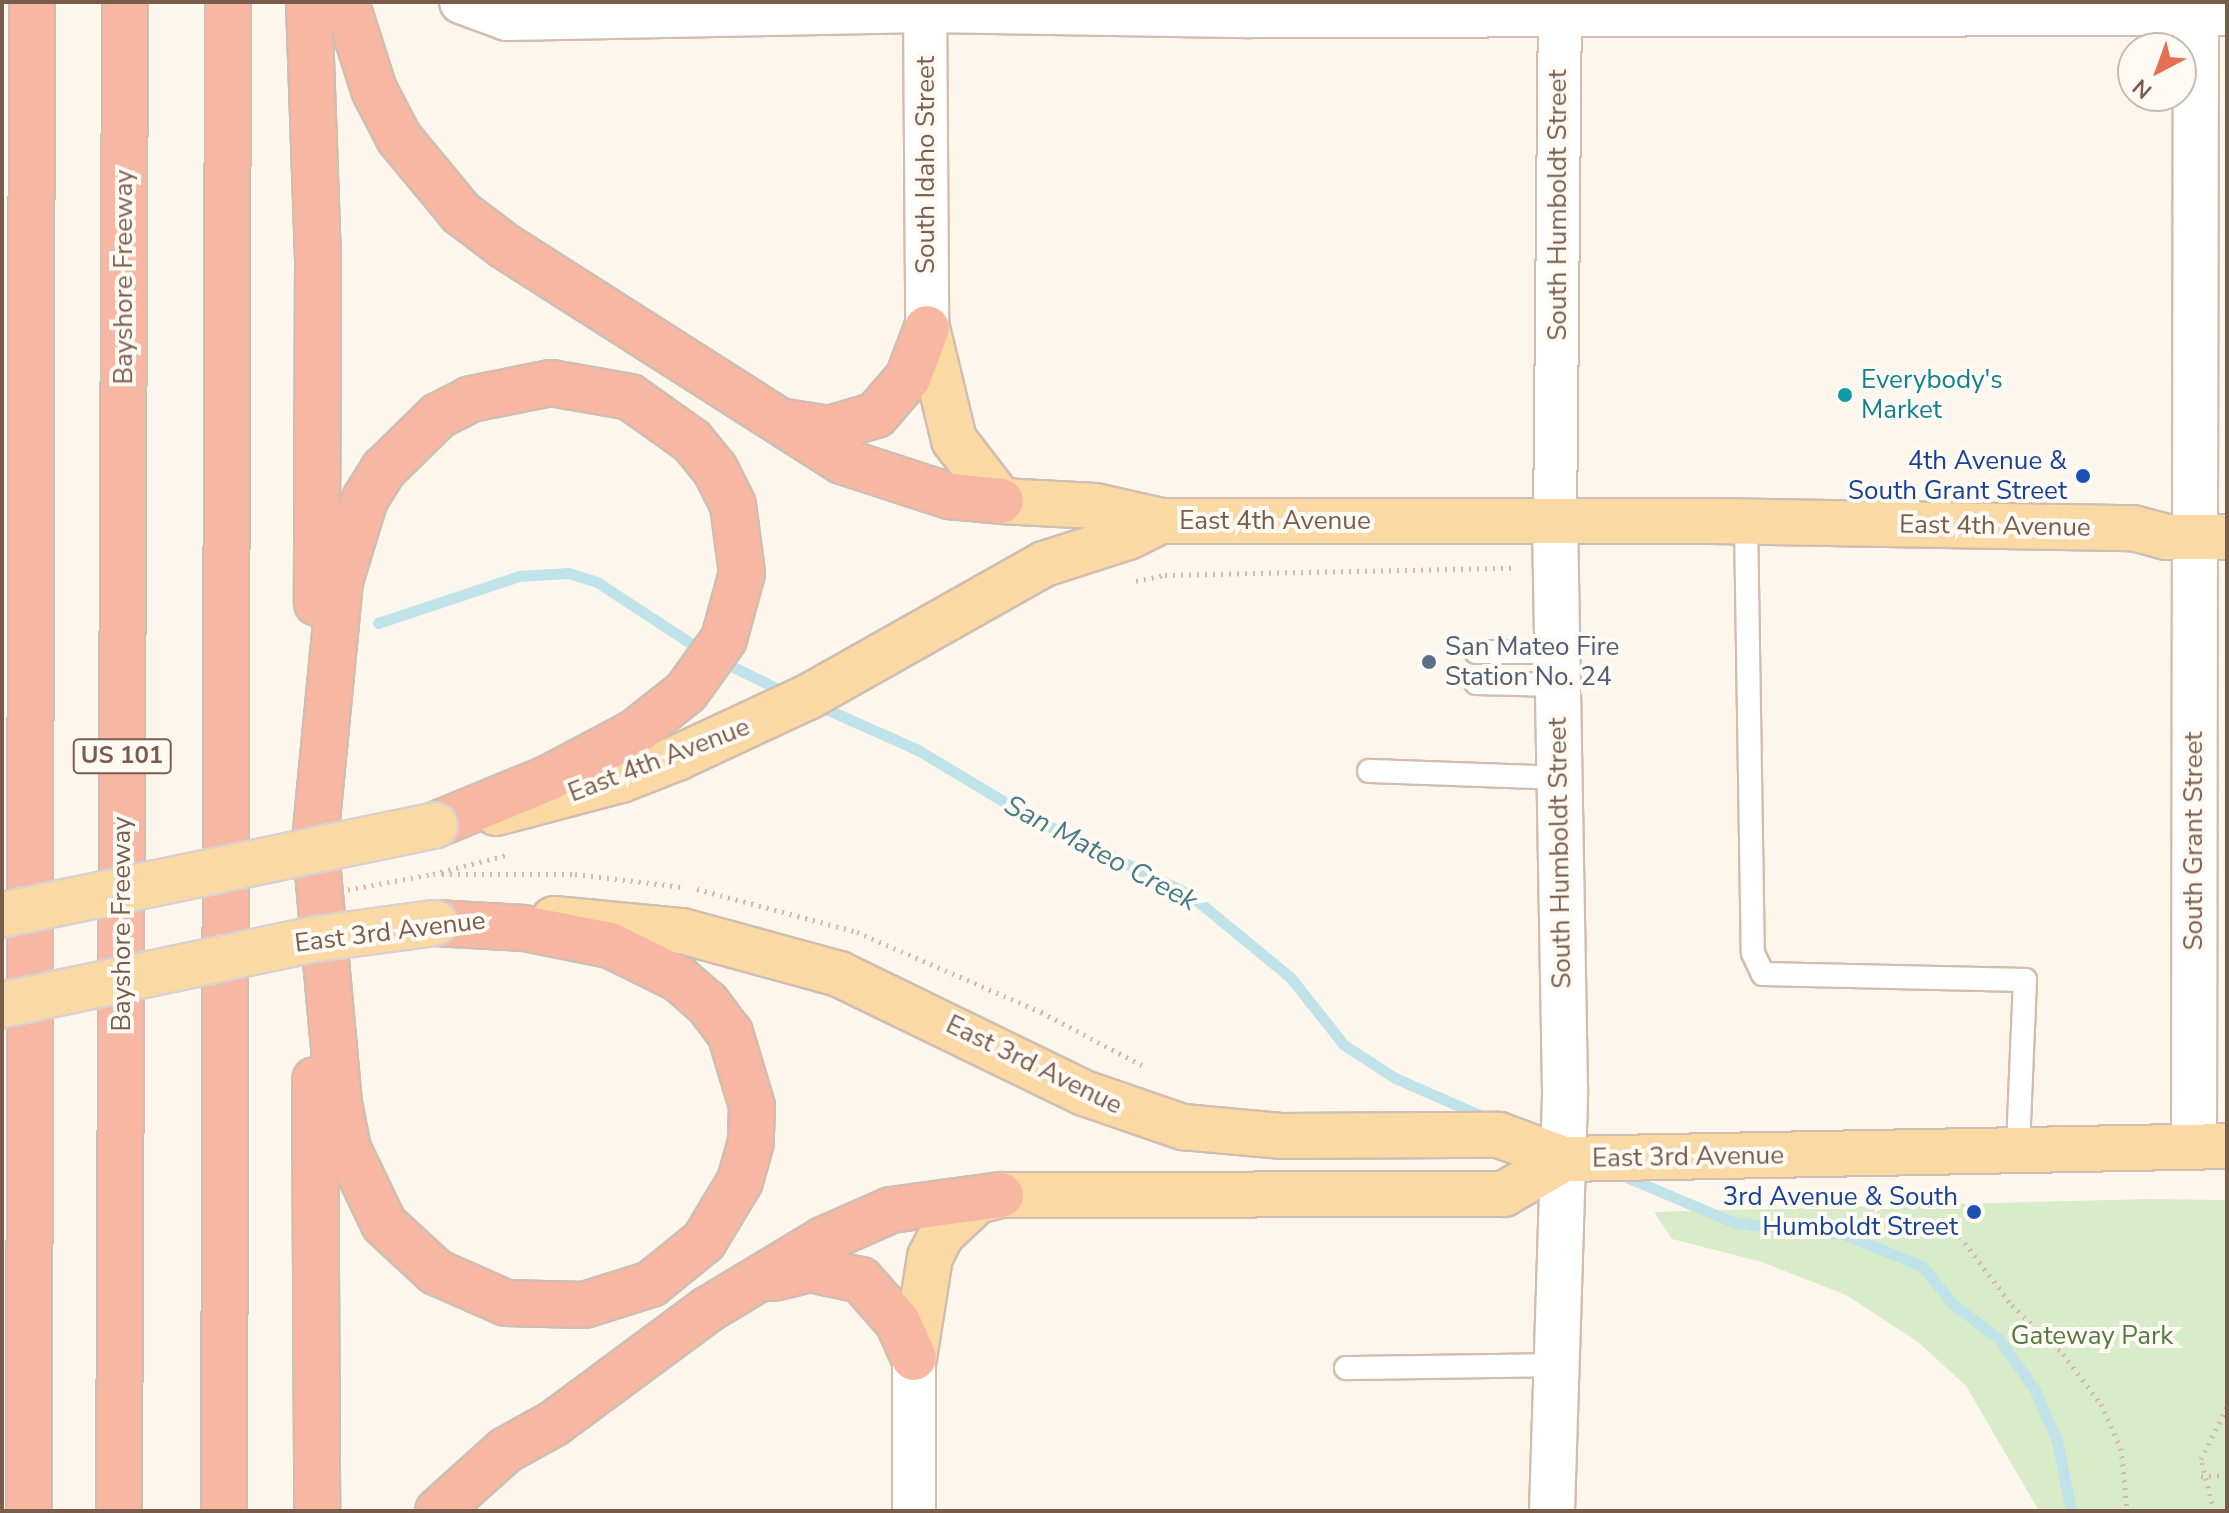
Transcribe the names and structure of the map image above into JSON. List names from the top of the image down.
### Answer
{
  "streets": {
    "highway": ["Bayshore Freeway", "US 101"],
    "main road": ["East 4th Avenue", "East 3rd Avenue"],
    "street": ["South Idaho Street", "South Humboldt Street", "South Grant Street"]
  },
  "crossings": [
    ["South Humboldt Street", "East 4th Avenue"],
    ["South Humboldt Street", "East 3rd Avenue"],
    ["East 4th Avenue", "South Grant Street"],
    ["South Grant Street", "East 3rd Avenue"]
  ],
  "water": ["San Mateo Creek"],
  "parks": ["Gateway Park"],
  "places": [
    "Everybody's Market",
    "4th Avenue & South Grant Street",
    "San Mateo Fire Station No. 24",
    "3rd Avenue & South Humboldt Street"
  ],
  "north": "bottom left"
}
